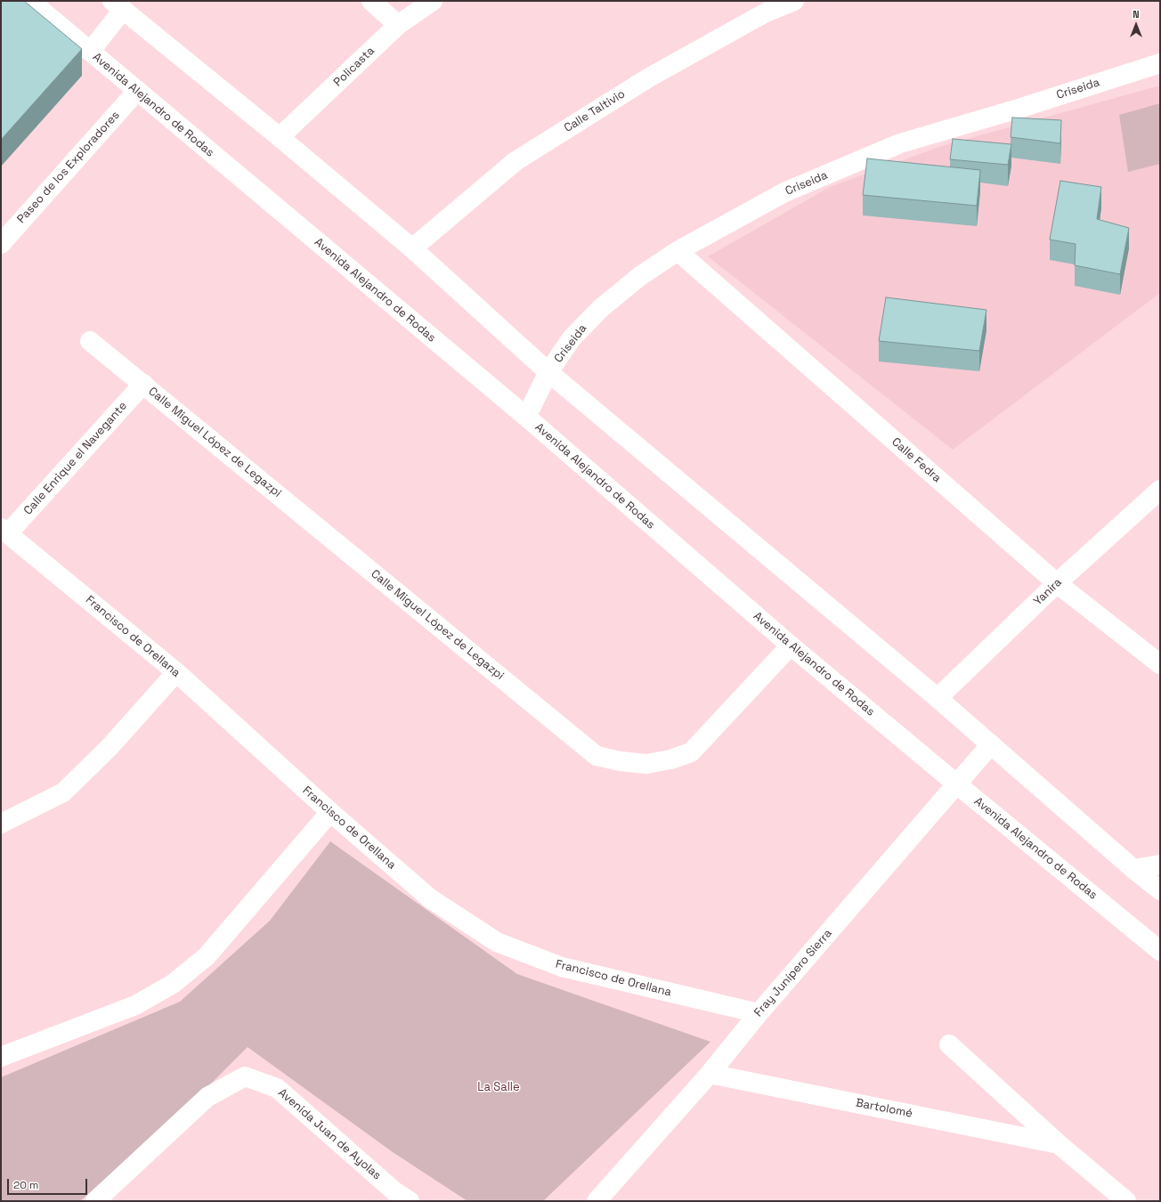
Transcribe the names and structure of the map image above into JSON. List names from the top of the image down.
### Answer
{
  "streets": {
    "street": [
      "Policasta",
      "Criseida",
      "Avenida Alejandro de Rodas",
      "Calle Taltivio",
      "Paseo de los Exploradores",
      "Calle Miguel López de Legazpi",
      "Calle Enrique el Navegante",
      "Calle Fedra",
      "Yanira",
      "Francisco de Orellana",
      "Fray Junípero Sierra",
      "Bartolomé",
      "Avenida Juan de Ayolas"
    ]
  },
  "crossings": [
    ["Criseida", "Avenida Alejandro de Rodas"],
    ["Criseida", "Calle Fedra"],
    ["Avenida Alejandro de Rodas", "Paseo de los Exploradores"],
    ["Avenida Alejandro de Rodas", "Calle Miguel López de Legazpi"],
    ["Avenida Alejandro de Rodas", "Fray Junípero Sierra"],
    ["Calle Miguel López de Legazpi", "Calle Enrique el Navegante"],
    ["Calle Enrique el Navegante", "Francisco de Orellana"],
    ["Calle Fedra", "Yanira"],
    ["Francisco de Orellana", "Fray Junípero Sierra"],
    ["Fray Junípero Sierra", "Bartolomé"]
  ],
  "parks": ["La Salle"],
  "scale_bar": "20 m",
  "north": "top"
}
